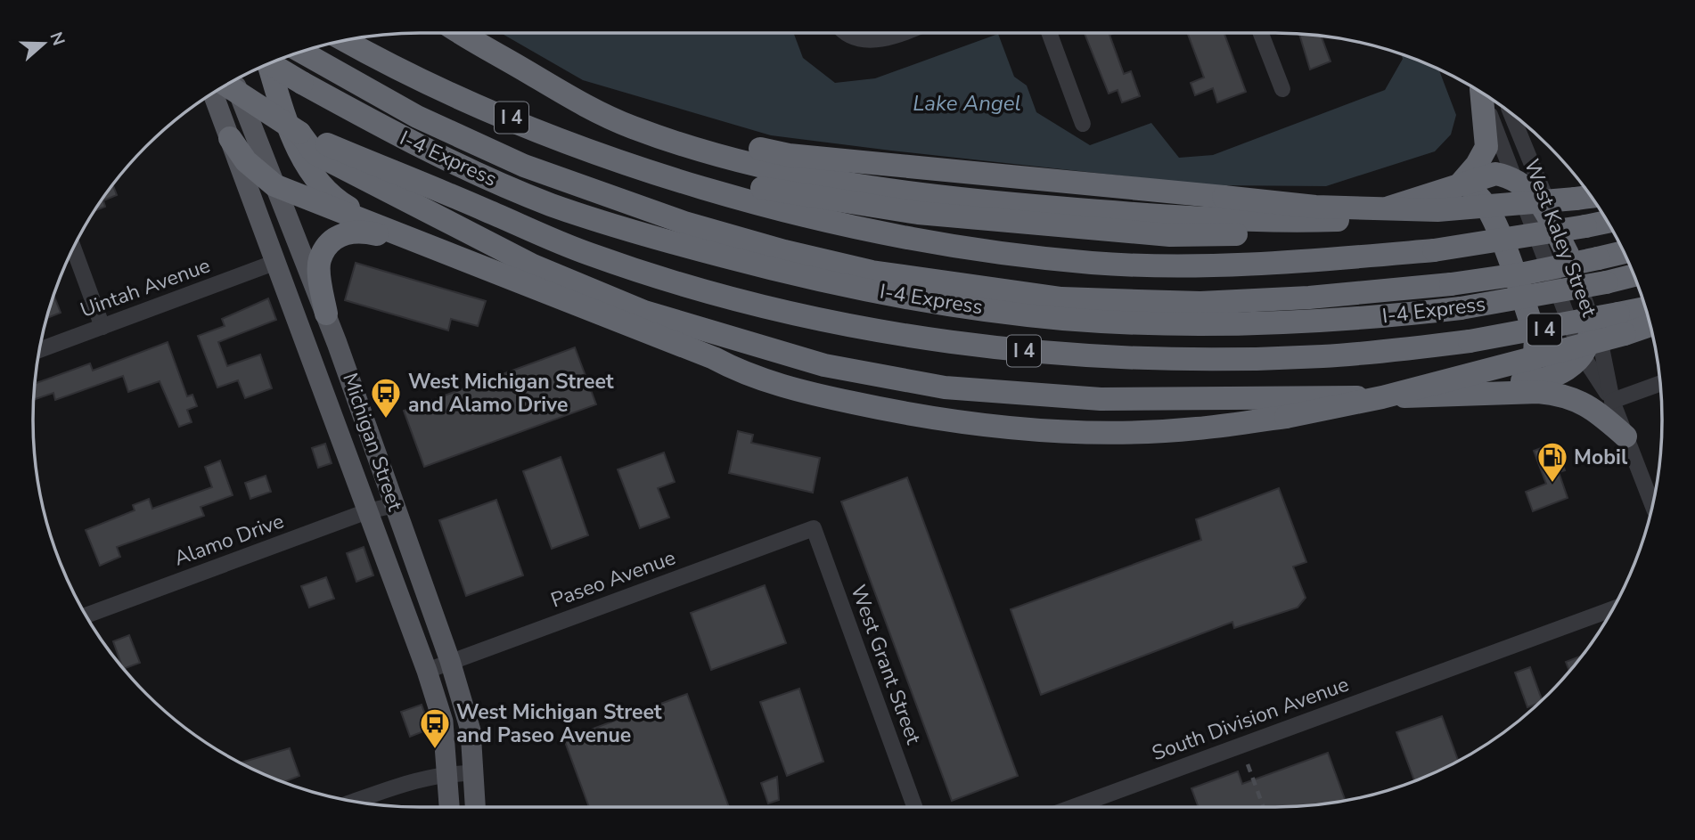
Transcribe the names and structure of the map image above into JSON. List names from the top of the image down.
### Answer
{
  "streets": {
    "highway": ["I 4", "I-4 Express"],
    "main road": ["Michigan Street"],
    "street": [
      "West Kaley Street",
      "Uintah Avenue",
      "Alamo Drive",
      "Paseo Avenue",
      "West Grant Street",
      "South Division Avenue"
    ]
  },
  "crossings": [
    ["Uintah Avenue", "Michigan Street"],
    ["Michigan Street", "Alamo Drive"],
    ["Michigan Street", "Paseo Avenue"],
    ["Paseo Avenue", "West Grant Street"]
  ],
  "water": ["Lake Angel"],
  "places": {
    "bus stop": ["West Michigan Street and Alamo Drive", "West Michigan Street and Paseo Avenue"],
    "fuel station": ["Mobil"]
  },
  "north": "right"
}
